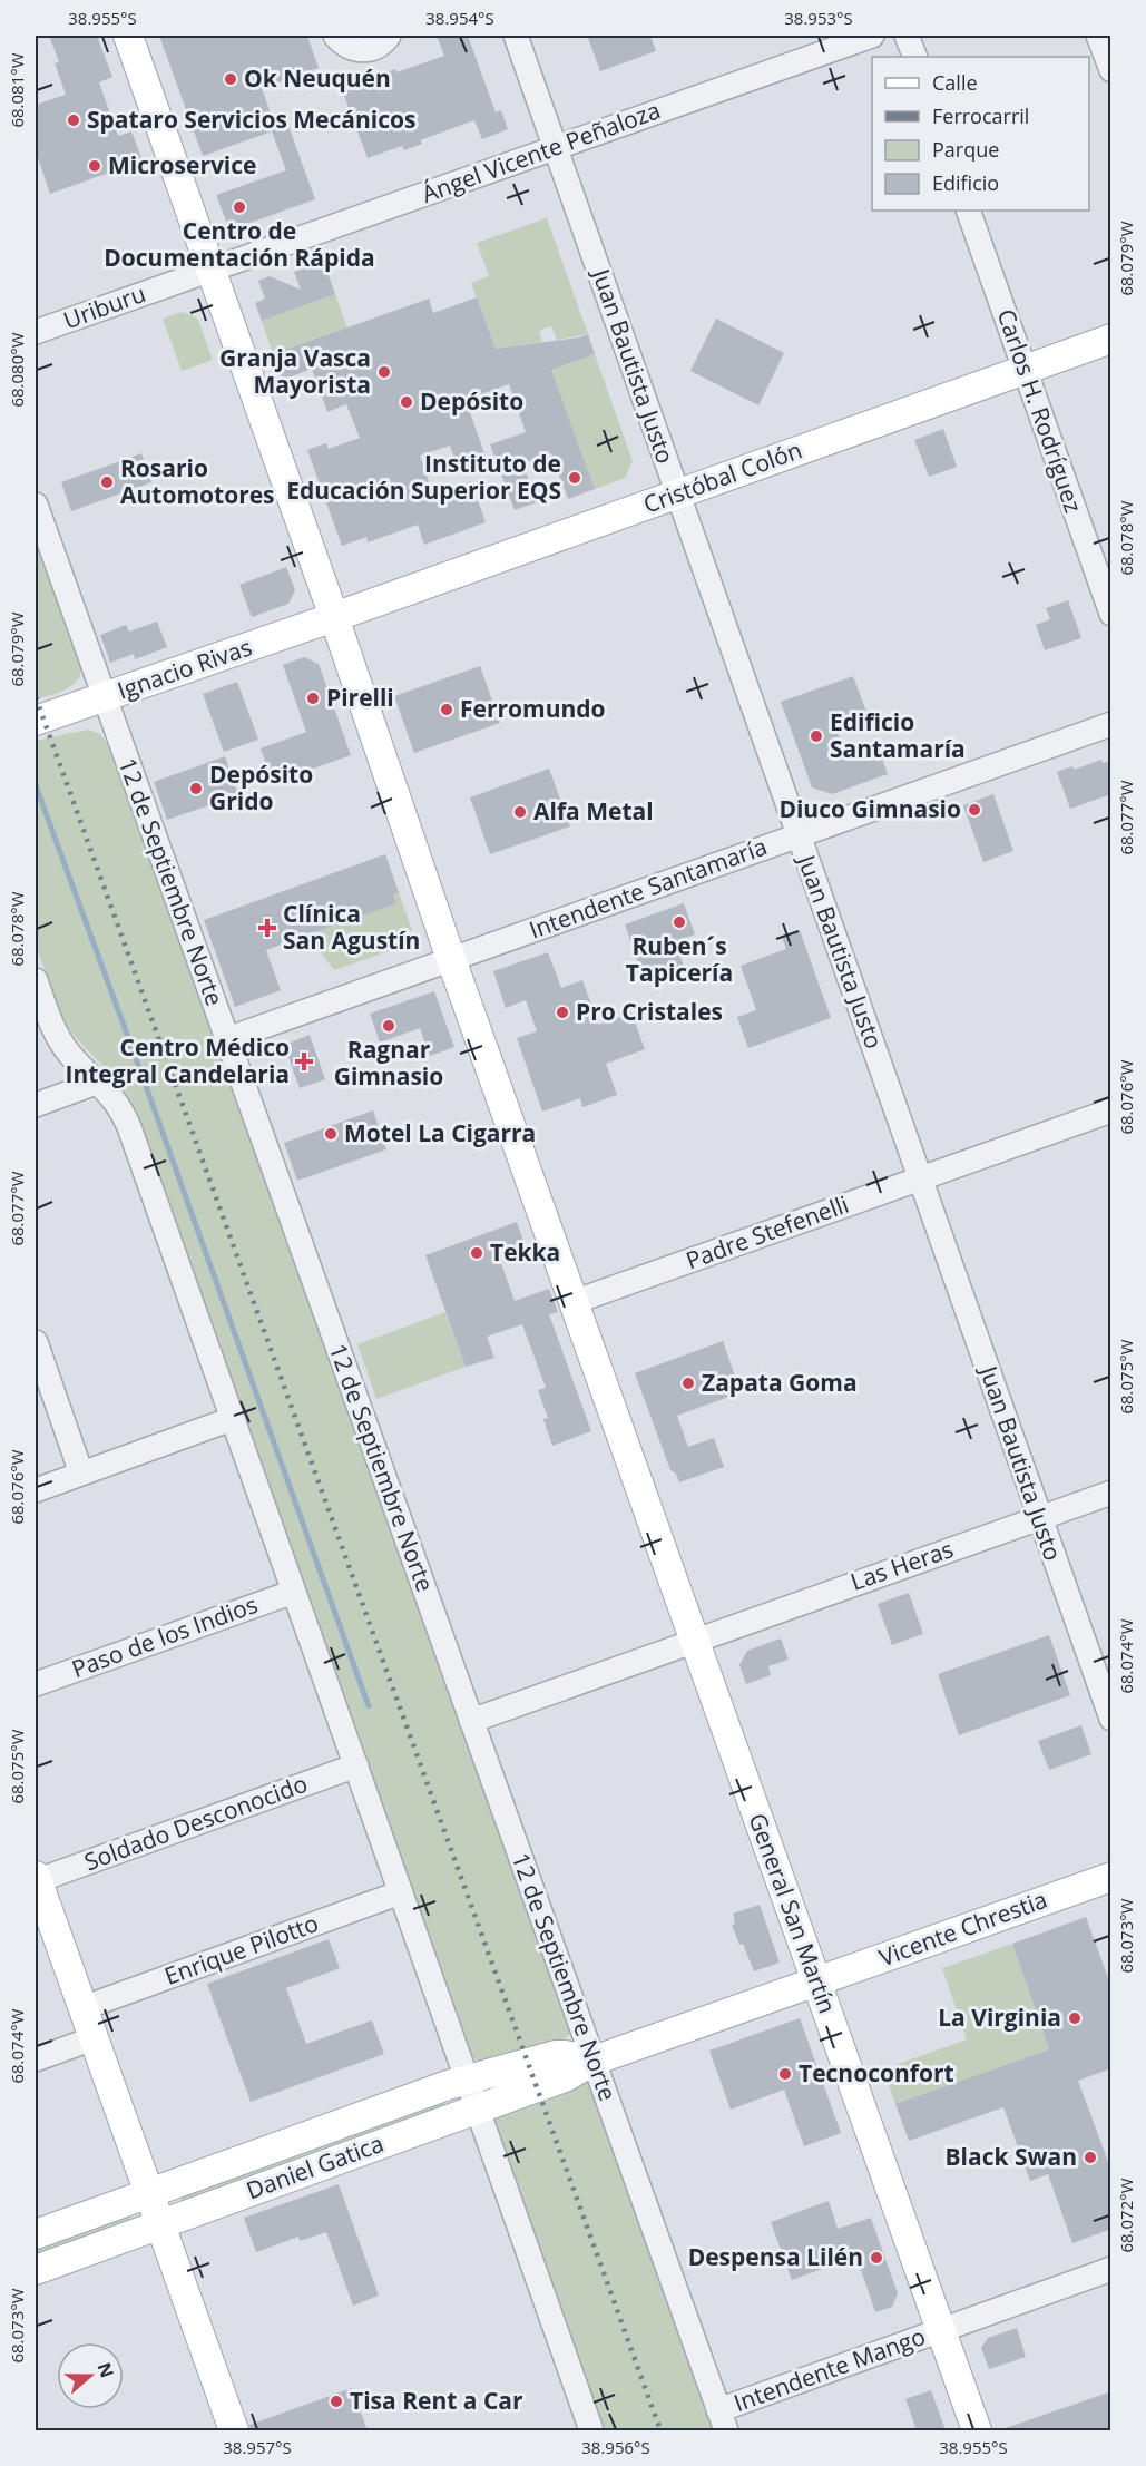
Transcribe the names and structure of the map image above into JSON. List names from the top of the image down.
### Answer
{
  "streets": {
    "main road": [
      "Cristóbal Colón",
      "Ignacio Rivas",
      "General San Martín",
      "Vicente Chrestia",
      "Daniel Gatica"
    ],
    "street": [
      "Ángel Vicente Peñaloza",
      "Uriburu",
      "Juan Bautista Justo",
      "Carlos H. Rodríguez",
      "12 de Septiembre Norte",
      "Intendente Santamaría",
      "Padre Stefenelli",
      "Las Heras",
      "Paso de los Indios",
      "Soldado Desconocido",
      "Enrique Pilotto",
      "Intendente Mango"
    ]
  },
  "crossings": [
    ["Ángel Vicente Peñaloza", "Uriburu"],
    ["Ángel Vicente Peñaloza", "Juan Bautista Justo"],
    ["Ángel Vicente Peñaloza", "General San Martín"],
    ["Uriburu", "General San Martín"],
    ["Juan Bautista Justo", "Cristóbal Colón"],
    ["Juan Bautista Justo", "Intendente Santamaría"],
    ["Juan Bautista Justo", "Padre Stefenelli"],
    ["Juan Bautista Justo", "Las Heras"],
    ["Carlos H. Rodríguez", "Cristóbal Colón"],
    ["Cristóbal Colón", "Ignacio Rivas"],
    ["Cristóbal Colón", "General San Martín"],
    ["Ignacio Rivas", "12 de Septiembre Norte"],
    ["Ignacio Rivas", "General San Martín"],
    ["12 de Septiembre Norte", "Intendente Santamaría"],
    ["12 de Septiembre Norte", "Daniel Gatica"],
    ["12 de Septiembre Norte", "Intendente Mango"],
    ["Intendente Santamaría", "General San Martín"],
    ["Padre Stefenelli", "General San Martín"],
    ["Las Heras", "General San Martín"],
    ["General San Martín", "Vicente Chrestia"],
    ["General San Martín", "Daniel Gatica"],
    ["General San Martín", "Intendente Mango"],
    ["Vicente Chrestia", "Daniel Gatica"]
  ],
  "places": {
    "other": [
      "Ok Neuquén",
      "Spataro Servicios Mecánicos",
      "Microservice",
      "Centro de Documentación Rápida",
      "Granja Vasca Mayorista",
      "Depósito",
      "Instituto de Educación Superior EQS",
      "Rosario Automotores",
      "Pirelli",
      "Ferromundo",
      "Edificio Santamaría",
      "Depósito Grido",
      "Diuco Gimnasio",
      "Alfa Metal",
      "Ruben´s Tapicería",
      "Pro Cristales",
      "Ragnar Gimnasio",
      "Motel La Cigarra",
      "Tekka",
      "Zapata Goma",
      "La Virginia",
      "Tecnoconfort",
      "Black Swan",
      "Despensa Lilén",
      "Tisa Rent a Car"
    ],
    "health": ["Clínica San Agustín", "Centro Médico Integral Candelaria"]
  },
  "legend": [
    "Calle",
    "Ferrocarril",
    "Parque",
    "Edificio"
  ],
  "north": "right",
  "coordinates": [
    "38.955°S",
    "38.954°S",
    "38.953°S",
    "68.081°W",
    "68.079°W",
    "68.080°W",
    "68.078°W",
    "68.077°W",
    "68.076°W",
    "68.075°W",
    "68.074°W",
    "68.073°W",
    "68.072°W",
    "38.957°S",
    "38.956°S"
  ]
}
